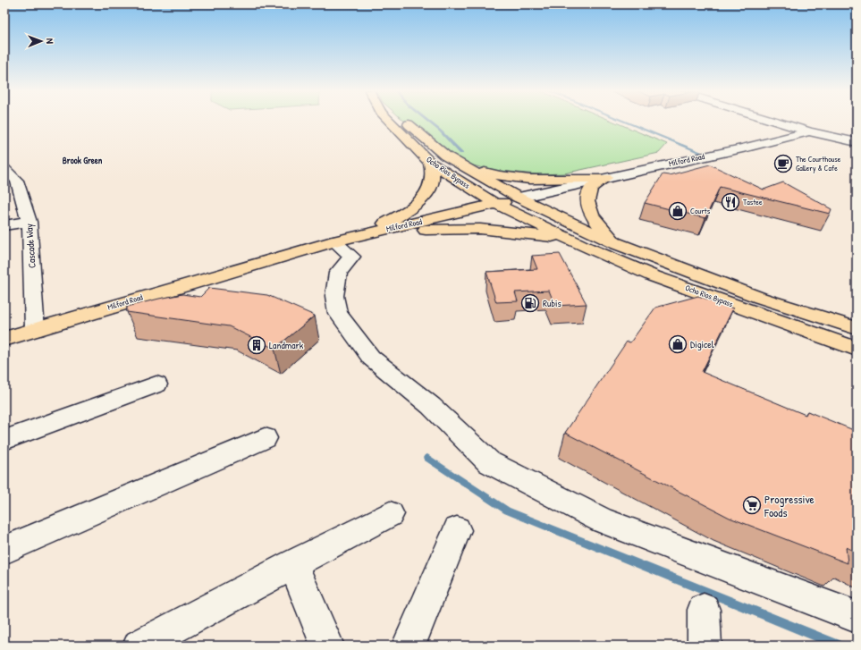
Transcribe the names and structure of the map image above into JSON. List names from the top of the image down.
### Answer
{
  "streets": {
    "main road": ["Milford Road", "Ocho Rios Bypass"],
    "street": ["Cascade Way"]
  },
  "crossings": [
    ["Milford Road", "Ocho Rios Bypass"],
    ["Milford Road", "Cascade Way"]
  ],
  "districts": ["Brook Green"],
  "places": {
    "cafe": ["The Courthouse Gallery & Cafe"],
    "restaurant": ["Tastee"],
    "shop": ["Courts", "Digicel"],
    "fuel station": ["Rubis"],
    "building": ["Landmark"],
    "supermarket": ["Progressive Foods"]
  },
  "north": "right"
}
